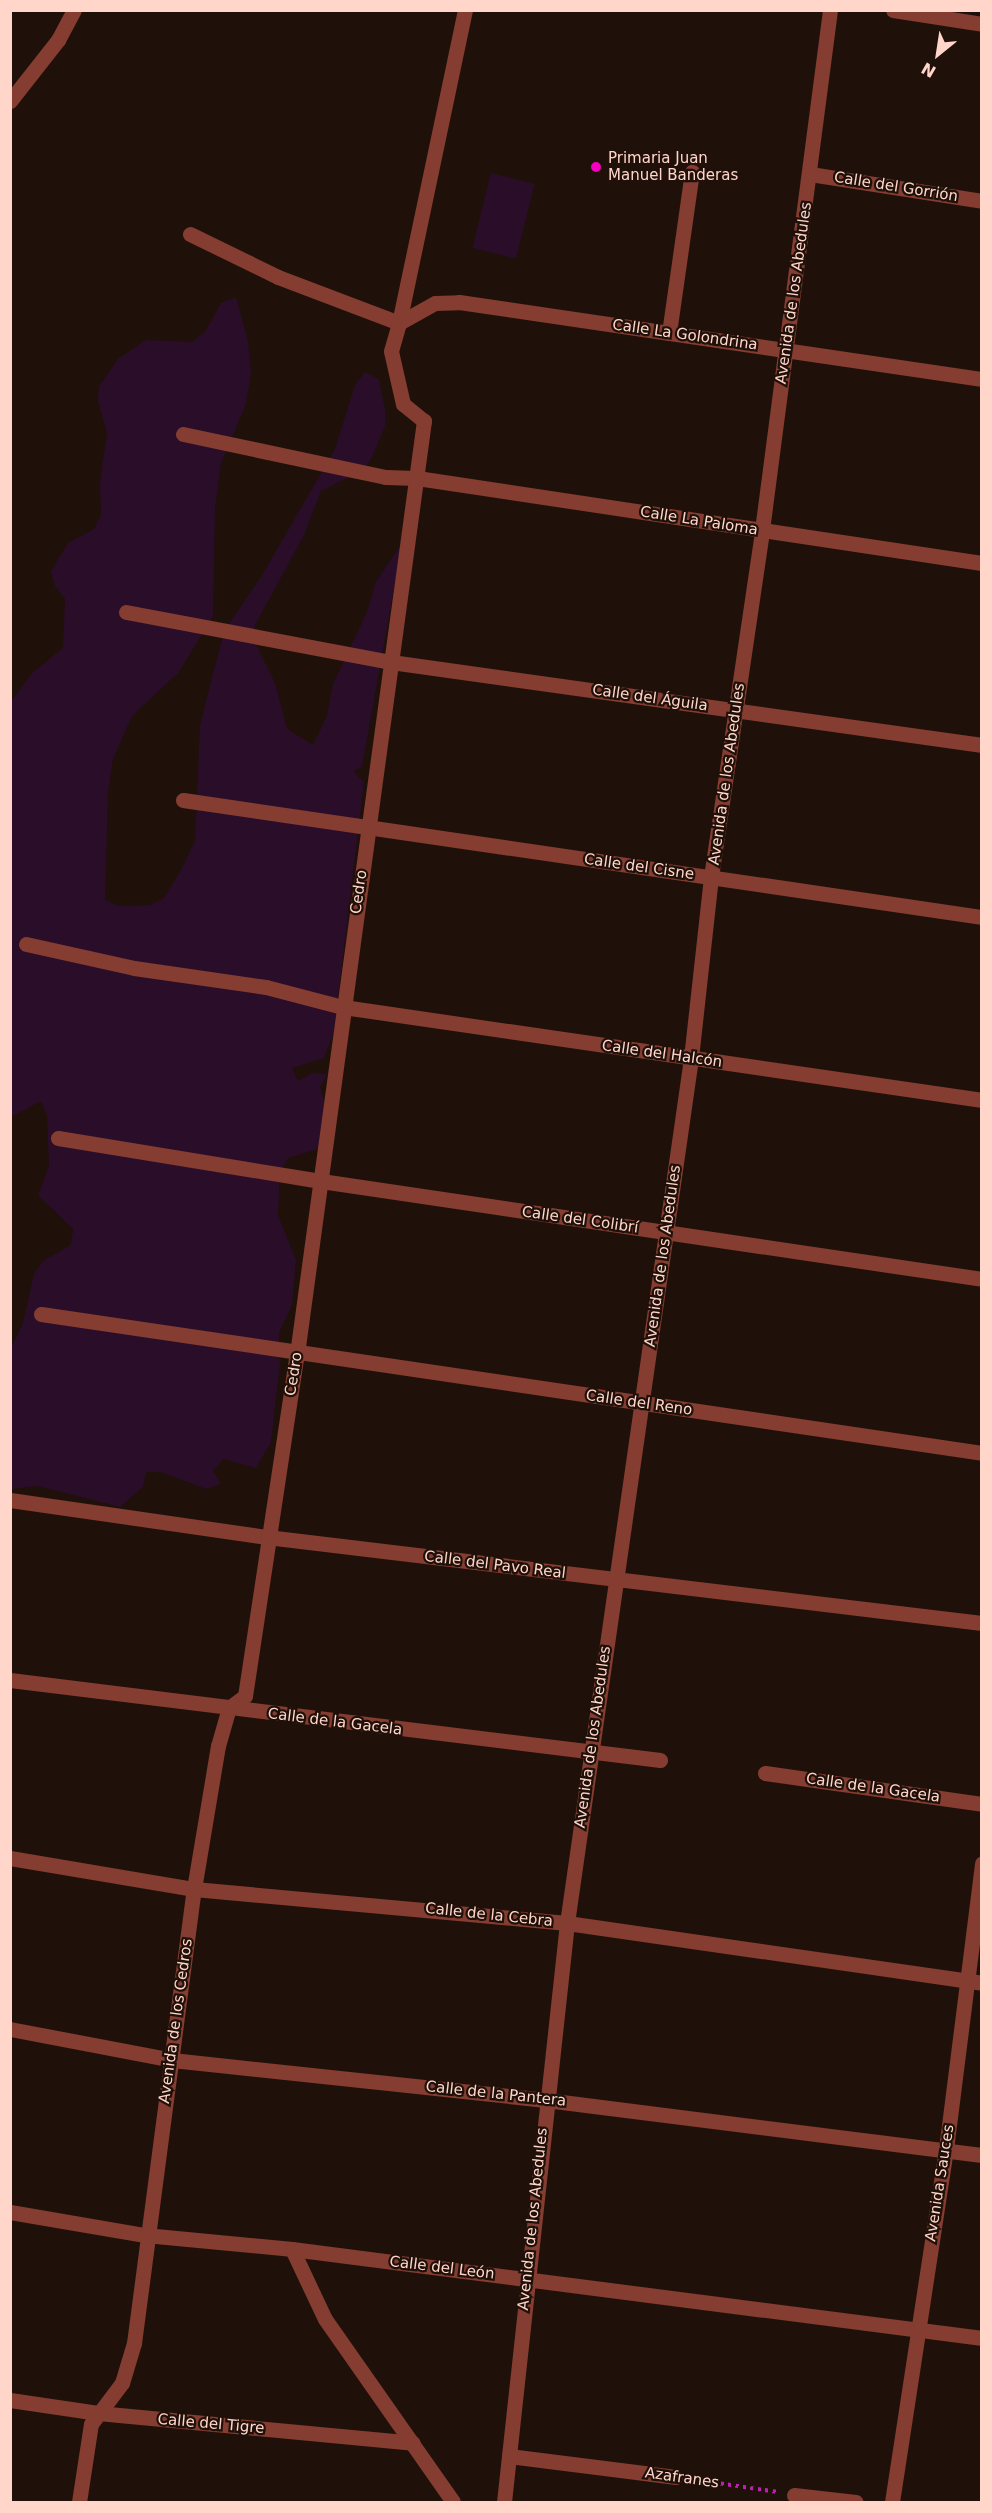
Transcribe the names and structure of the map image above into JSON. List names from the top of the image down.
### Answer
{
  "streets": {
    "street": [
      "Calle del Gorrión",
      "Avenida de los Abedules",
      "Calle La Golondrina",
      "Calle La Paloma",
      "Calle del Águila",
      "Calle del Cisne",
      "Cedro",
      "Calle del Halcón",
      "Calle del Colibrí",
      "Calle del Reno",
      "Calle del Pavo Real",
      "Calle de la Gacela",
      "Calle de la Cebra",
      "Avenida de los Cedros",
      "Calle de la Pantera",
      "Avenida Sauces",
      "Calle del León",
      "Calle del Tigre",
      "Azafranes"
    ]
  },
  "crossings": [
    ["Calle del Gorrión", "Avenida de los Abedules"],
    ["Avenida de los Abedules", "Calle La Golondrina"],
    ["Avenida de los Abedules", "Calle La Paloma"],
    ["Avenida de los Abedules", "Calle del Águila"],
    ["Avenida de los Abedules", "Calle del Cisne"],
    ["Avenida de los Abedules", "Calle del Halcón"],
    ["Avenida de los Abedules", "Calle del Colibrí"],
    ["Avenida de los Abedules", "Calle del Reno"],
    ["Avenida de los Abedules", "Calle del Pavo Real"],
    ["Avenida de los Abedules", "Calle de la Gacela"],
    ["Avenida de los Abedules", "Calle de la Cebra"],
    ["Avenida de los Abedules", "Calle de la Pantera"],
    ["Avenida de los Abedules", "Calle del León"],
    ["Avenida de los Abedules", "Azafranes"],
    ["Calle La Golondrina", "Cedro"],
    ["Calle La Paloma", "Cedro"],
    ["Calle del Águila", "Cedro"],
    ["Calle del Cisne", "Cedro"],
    ["Cedro", "Calle del Halcón"],
    ["Cedro", "Calle del Colibrí"],
    ["Cedro", "Calle del Reno"],
    ["Cedro", "Calle del Pavo Real"],
    ["Cedro", "Avenida de los Cedros"],
    ["Calle del Pavo Real", "Avenida de los Cedros"],
    ["Calle de la Gacela", "Avenida de los Cedros"],
    ["Calle de la Cebra", "Avenida de los Cedros"],
    ["Calle de la Cebra", "Avenida Sauces"],
    ["Avenida de los Cedros", "Calle de la Pantera"],
    ["Avenida de los Cedros", "Calle del León"],
    ["Avenida de los Cedros", "Calle del Tigre"],
    ["Calle de la Pantera", "Avenida Sauces"],
    ["Avenida Sauces", "Calle del León"]
  ],
  "places": ["Primaria Juan Manuel Banderas"],
  "north": "bottom left"
}
